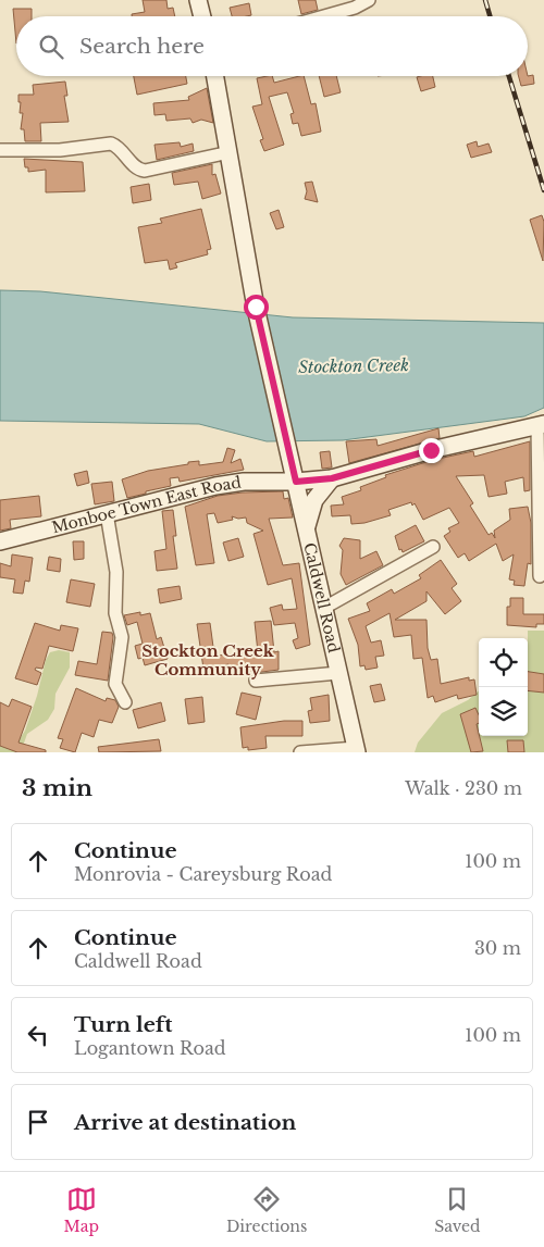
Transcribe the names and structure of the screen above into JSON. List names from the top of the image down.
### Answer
{
  "streets": {
    "main road": ["Monboe Town East Road", "Caldwell Road"]
  },
  "crossings": [
    ["Monboe Town East Road", "Caldwell Road"]
  ],
  "districts": ["Stockton Creek Community"],
  "water": ["Stockton Creek"],
  "page": {
    "search": "Search here",
    "heading": ["3 min", "Walk · 230 m"],
    "list": [
      ["Continue", "Monrovia - Careysburg Road", "100 m"],
      ["Continue", "Caldwell Road", "30 m"],
      ["Turn left", "Logantown Road", "100 m"],
      "Arrive at destination"
    ],
    "nav": ["Map", "Directions", "Saved"]
  }
}
